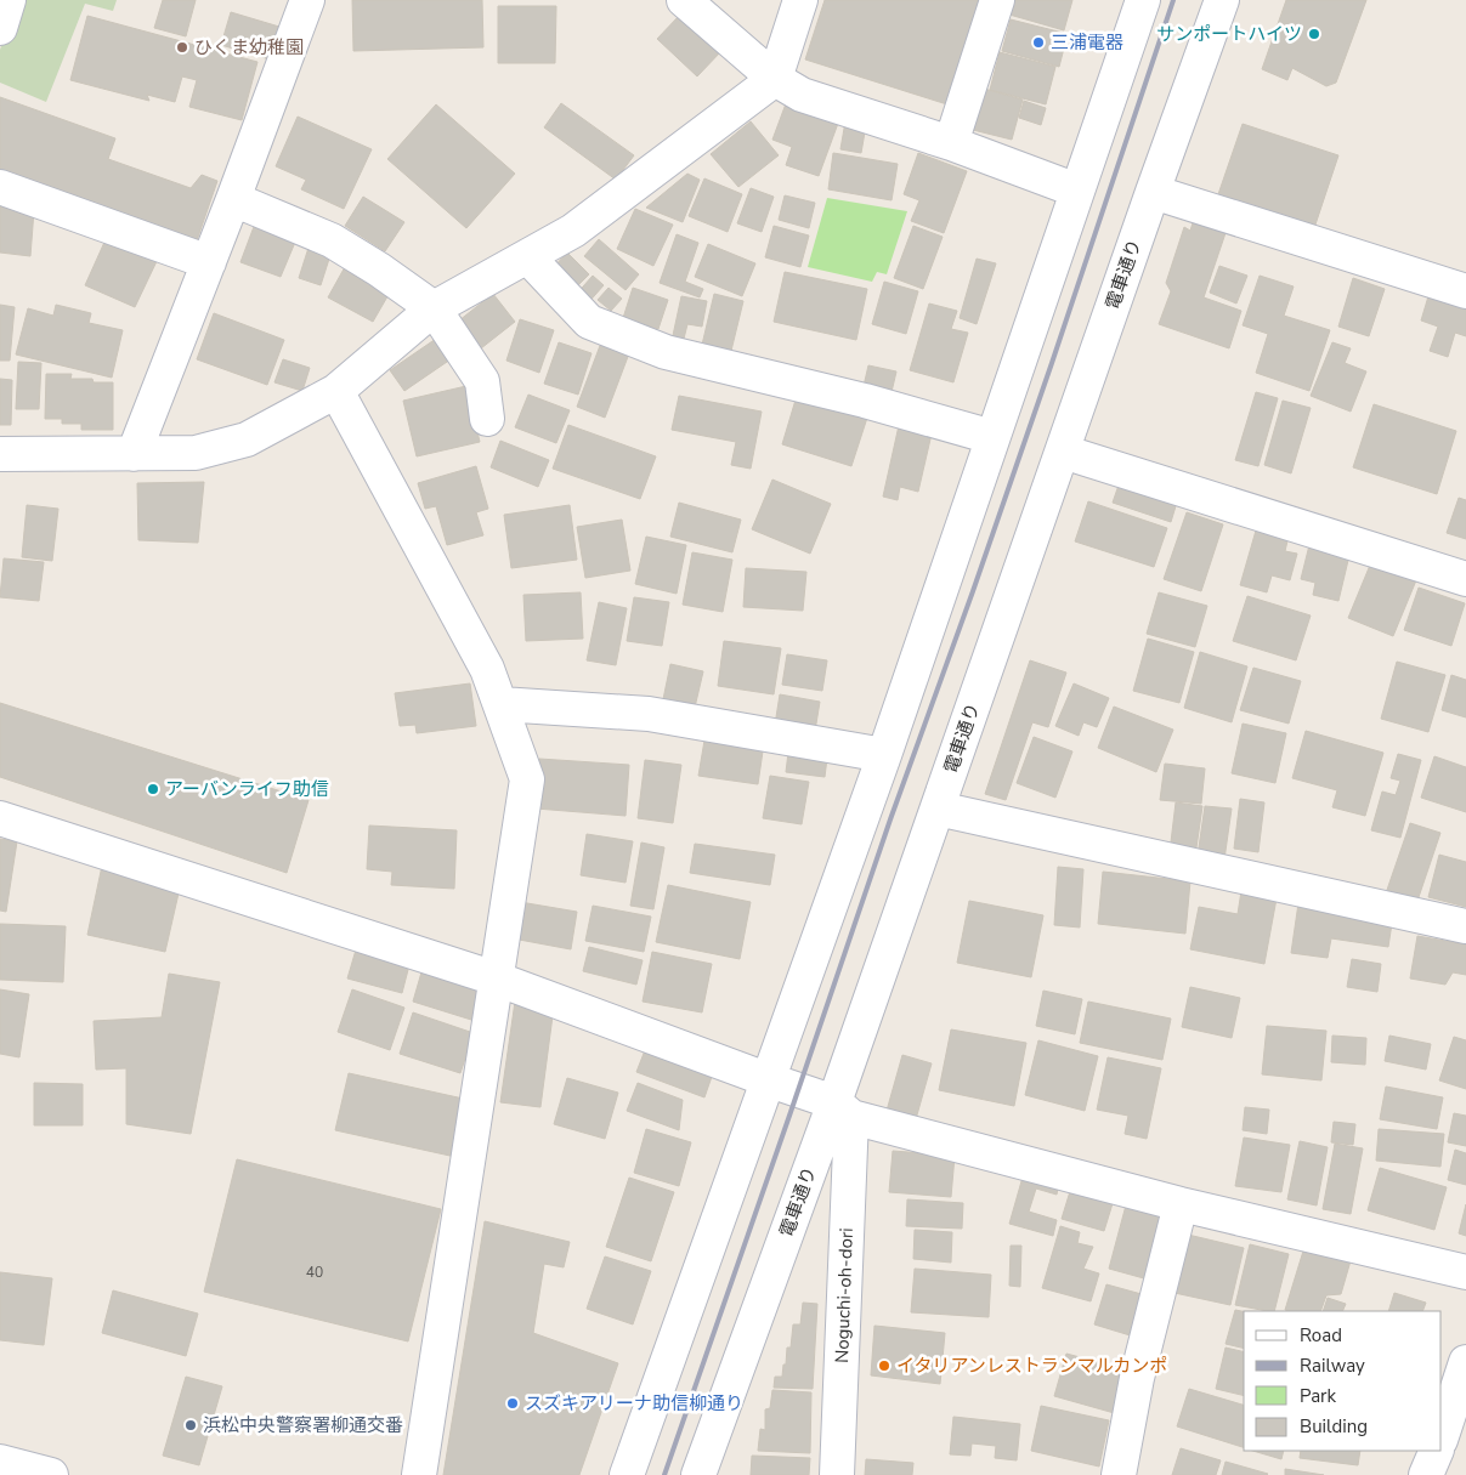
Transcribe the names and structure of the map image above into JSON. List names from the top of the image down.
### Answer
{
  "streets": {
    "street": ["電車通り", "Noguchi-oh-dori"]
  },
  "crossings": [
    ["電車通り", "Noguchi-oh-dori"]
  ],
  "places": [
    "サンポートハイツ",
    "三浦電器",
    "ひくま幼稚園",
    "アーバンライフ助信",
    "イタリアンレストランマルカンポ",
    "スズキアリーナ助信柳通り",
    "浜松中央警察署柳通交番"
  ],
  "house_numbers": ["40"],
  "legend": [
    "Road",
    "Railway",
    "Park",
    "Building"
  ]
}
